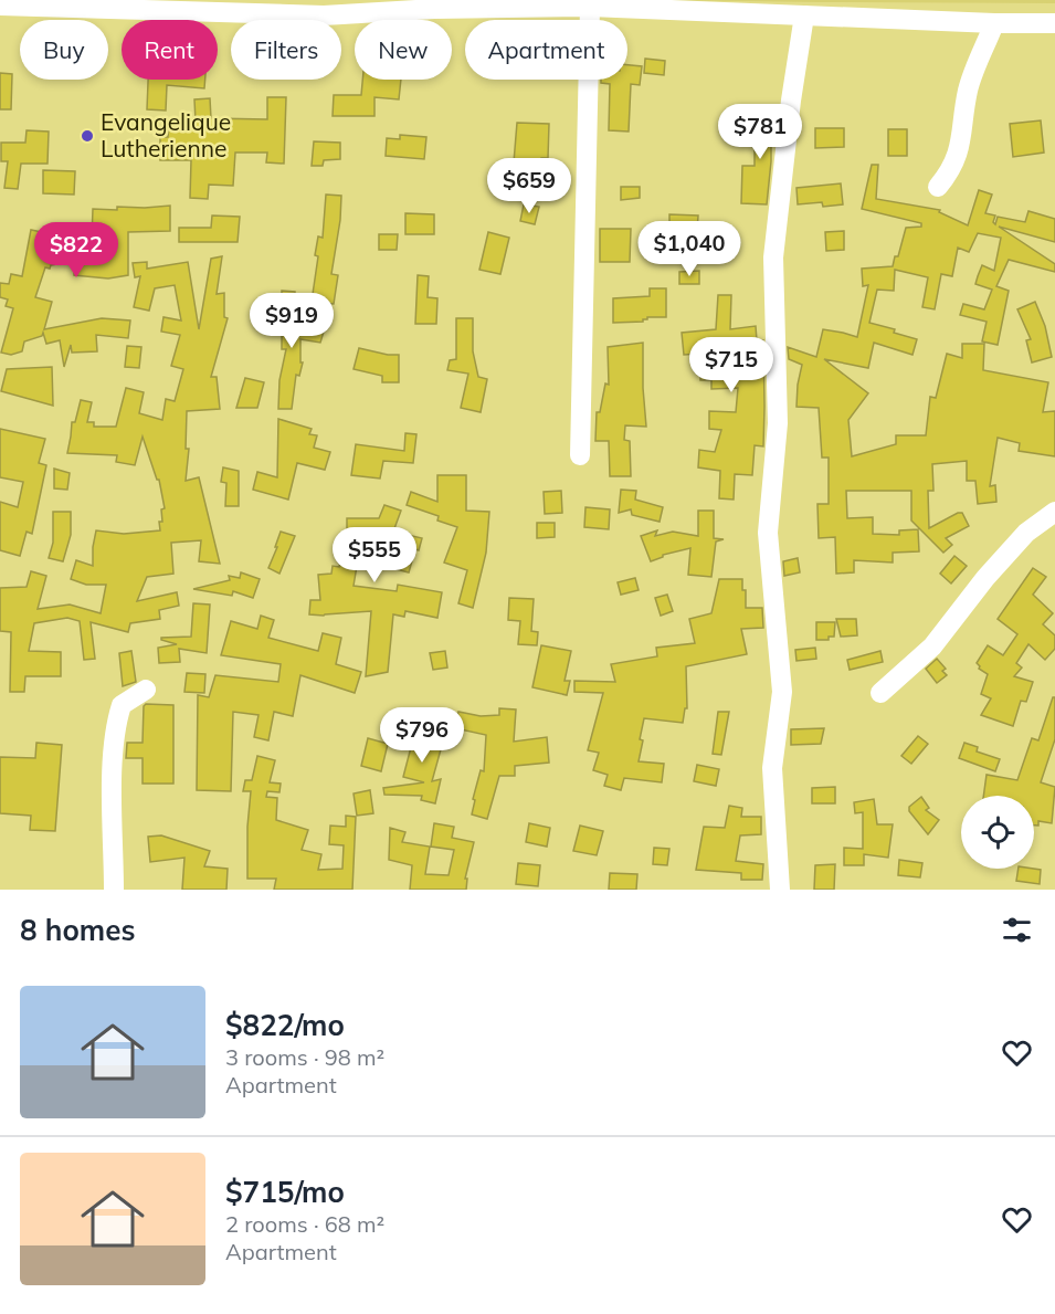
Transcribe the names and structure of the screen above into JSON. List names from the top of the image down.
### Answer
{
  "places": ["Evangelique Lutherienne"],
  "page": {
    "chip": [
      "Buy",
      "Rent",
      "Filters",
      "New",
      "Apartment"
    ],
    "price": [
      "$781",
      "$659",
      "$1,040",
      "$822",
      "$919",
      "$715",
      "$555",
      "$796"
    ],
    "heading": "8 homes",
    "list": [
      {
        "name": "$822/mo",
        "note": "3 rooms · 98 m² · Apartment"
      },
      {
        "name": "$715/mo",
        "note": "2 rooms · 68 m² · Apartment"
      }
    ]
  }
}
